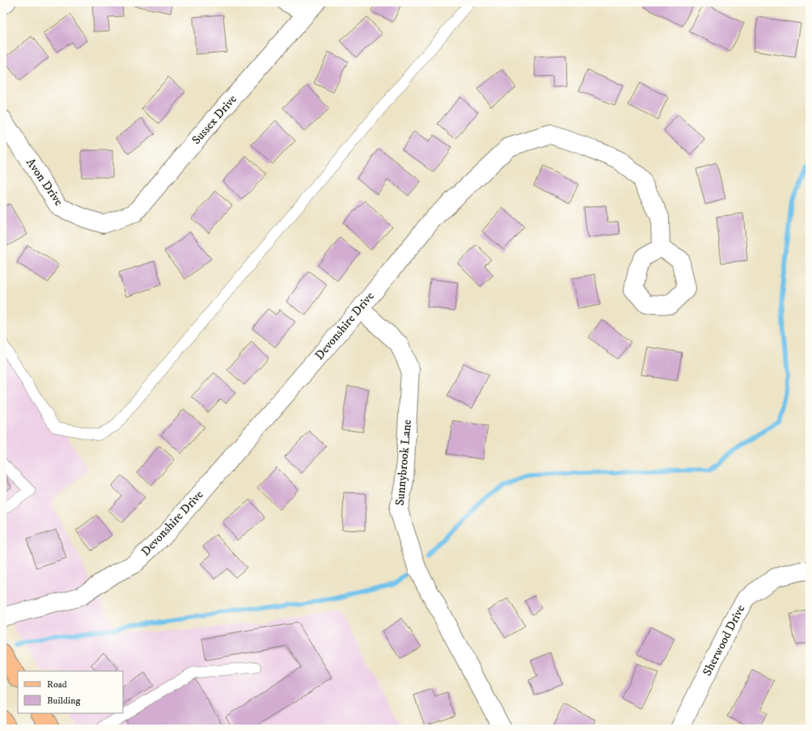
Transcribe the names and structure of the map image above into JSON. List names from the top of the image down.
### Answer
{
  "streets": {
    "street": [
      "Sussex Drive",
      "Avon Drive",
      "Devonshire Drive",
      "Sunnybrook Lane",
      "Sherwood Drive"
    ]
  },
  "crossings": [
    ["Sussex Drive", "Avon Drive"],
    ["Devonshire Drive", "Sunnybrook Lane"]
  ],
  "legend": ["Road", "Building"]
}
